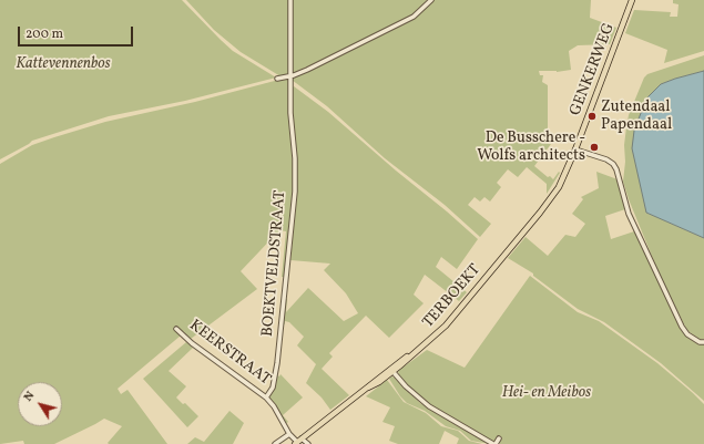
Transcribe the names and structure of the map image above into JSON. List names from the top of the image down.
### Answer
{
  "streets": {
    "main road": ["GENKERWEG", "TERBOEKT"],
    "street": ["BOEKTVELDSTRAAT", "KEERSTRAAT"]
  },
  "crossings": [
    ["GENKERWEG", "TERBOEKT"],
    ["BOEKTVELDSTRAAT", "KEERSTRAAT"]
  ],
  "parks": ["Kattevennenbos", "Hei- en Meibos"],
  "places": ["Zutendaal Papendaal", "De Busschere - Wolfs architects"],
  "scale_bar": "200 m",
  "north": "top left"
}
